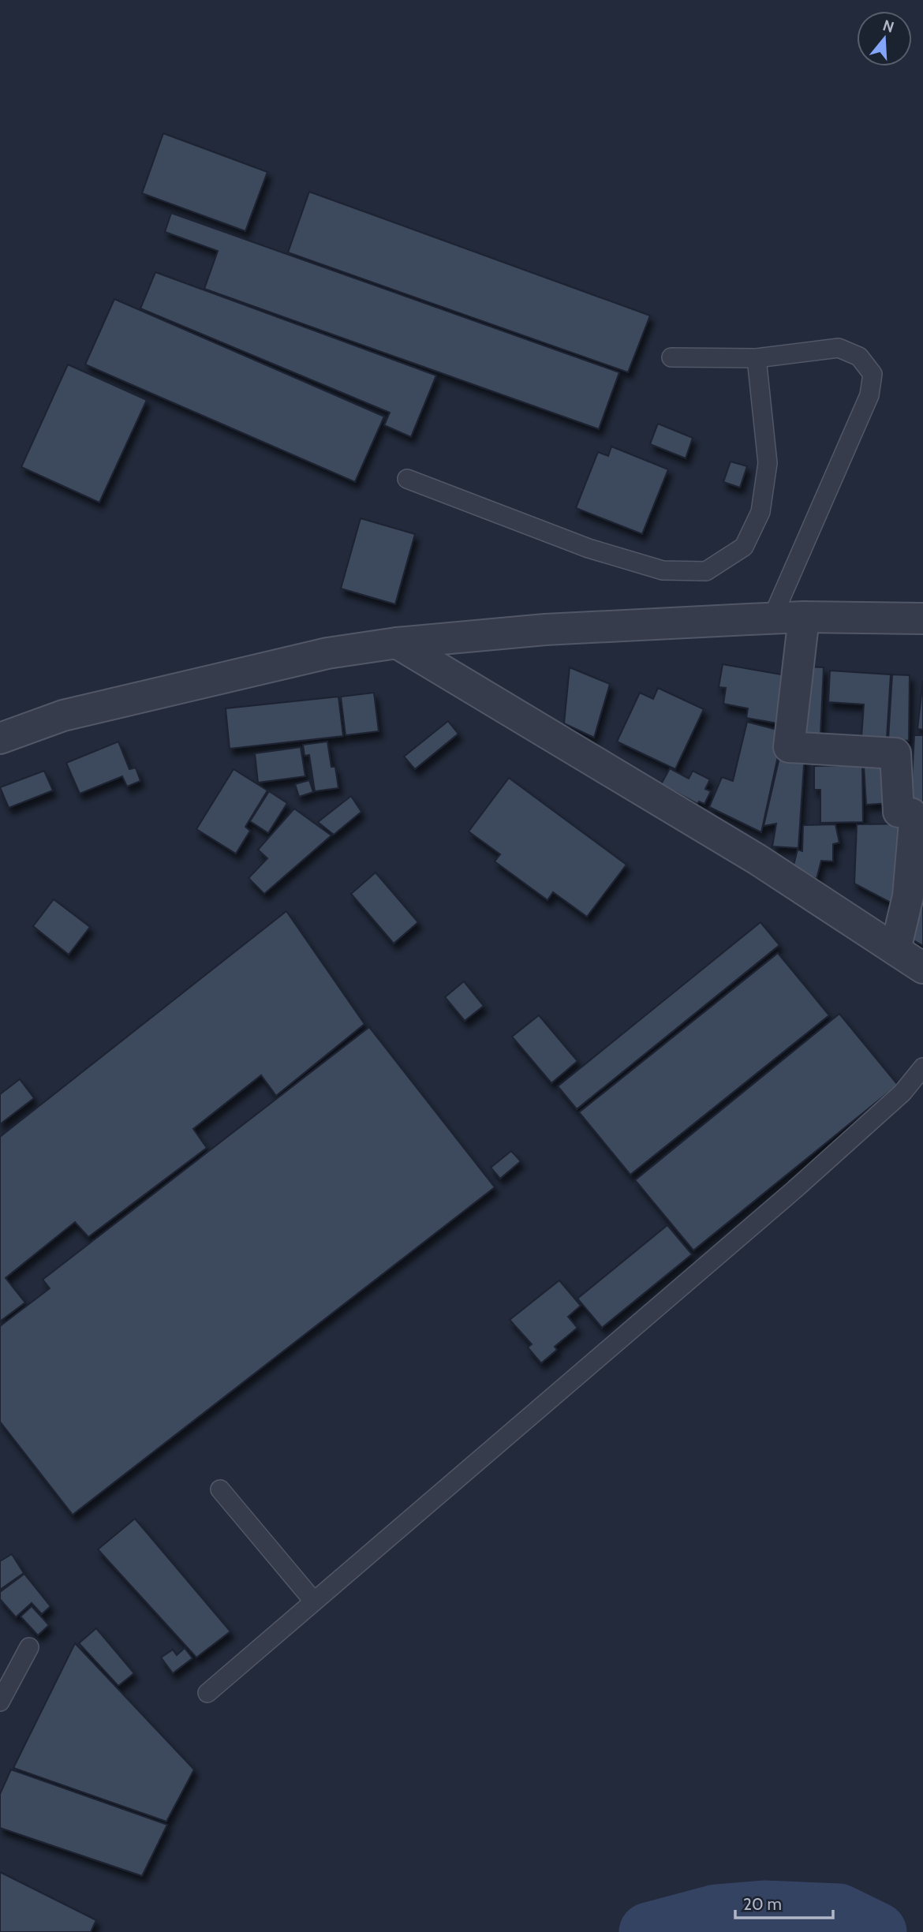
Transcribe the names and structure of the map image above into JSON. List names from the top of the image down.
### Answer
{
  "scale_bar": "20 m",
  "north": "top"
}
